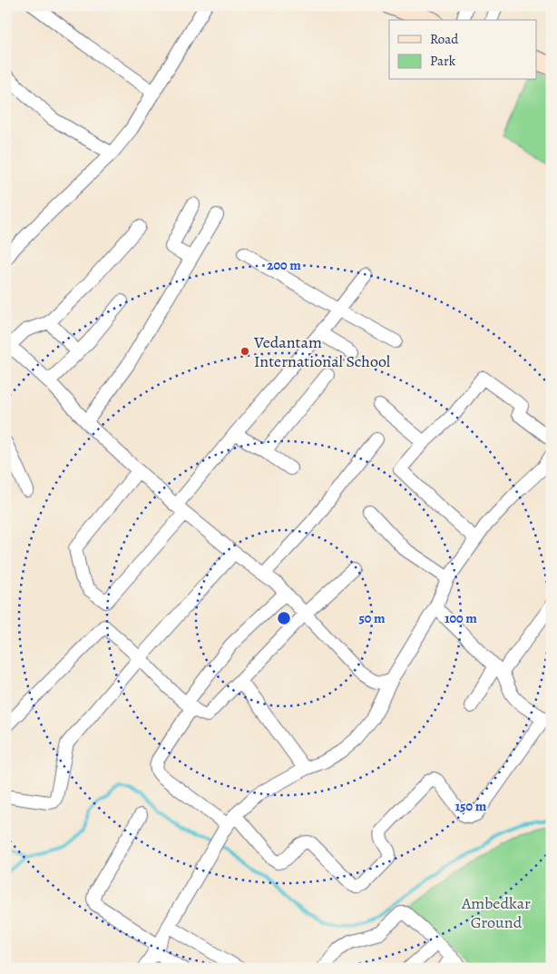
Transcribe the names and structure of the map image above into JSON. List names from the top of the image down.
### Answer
{
  "parks": ["Ambedkar Ground"],
  "places": ["Vedantam International School"],
  "legend": ["Road", "Park"],
  "rings": [
    "200 m",
    "50 m",
    "100 m",
    "150 m"
  ]
}
